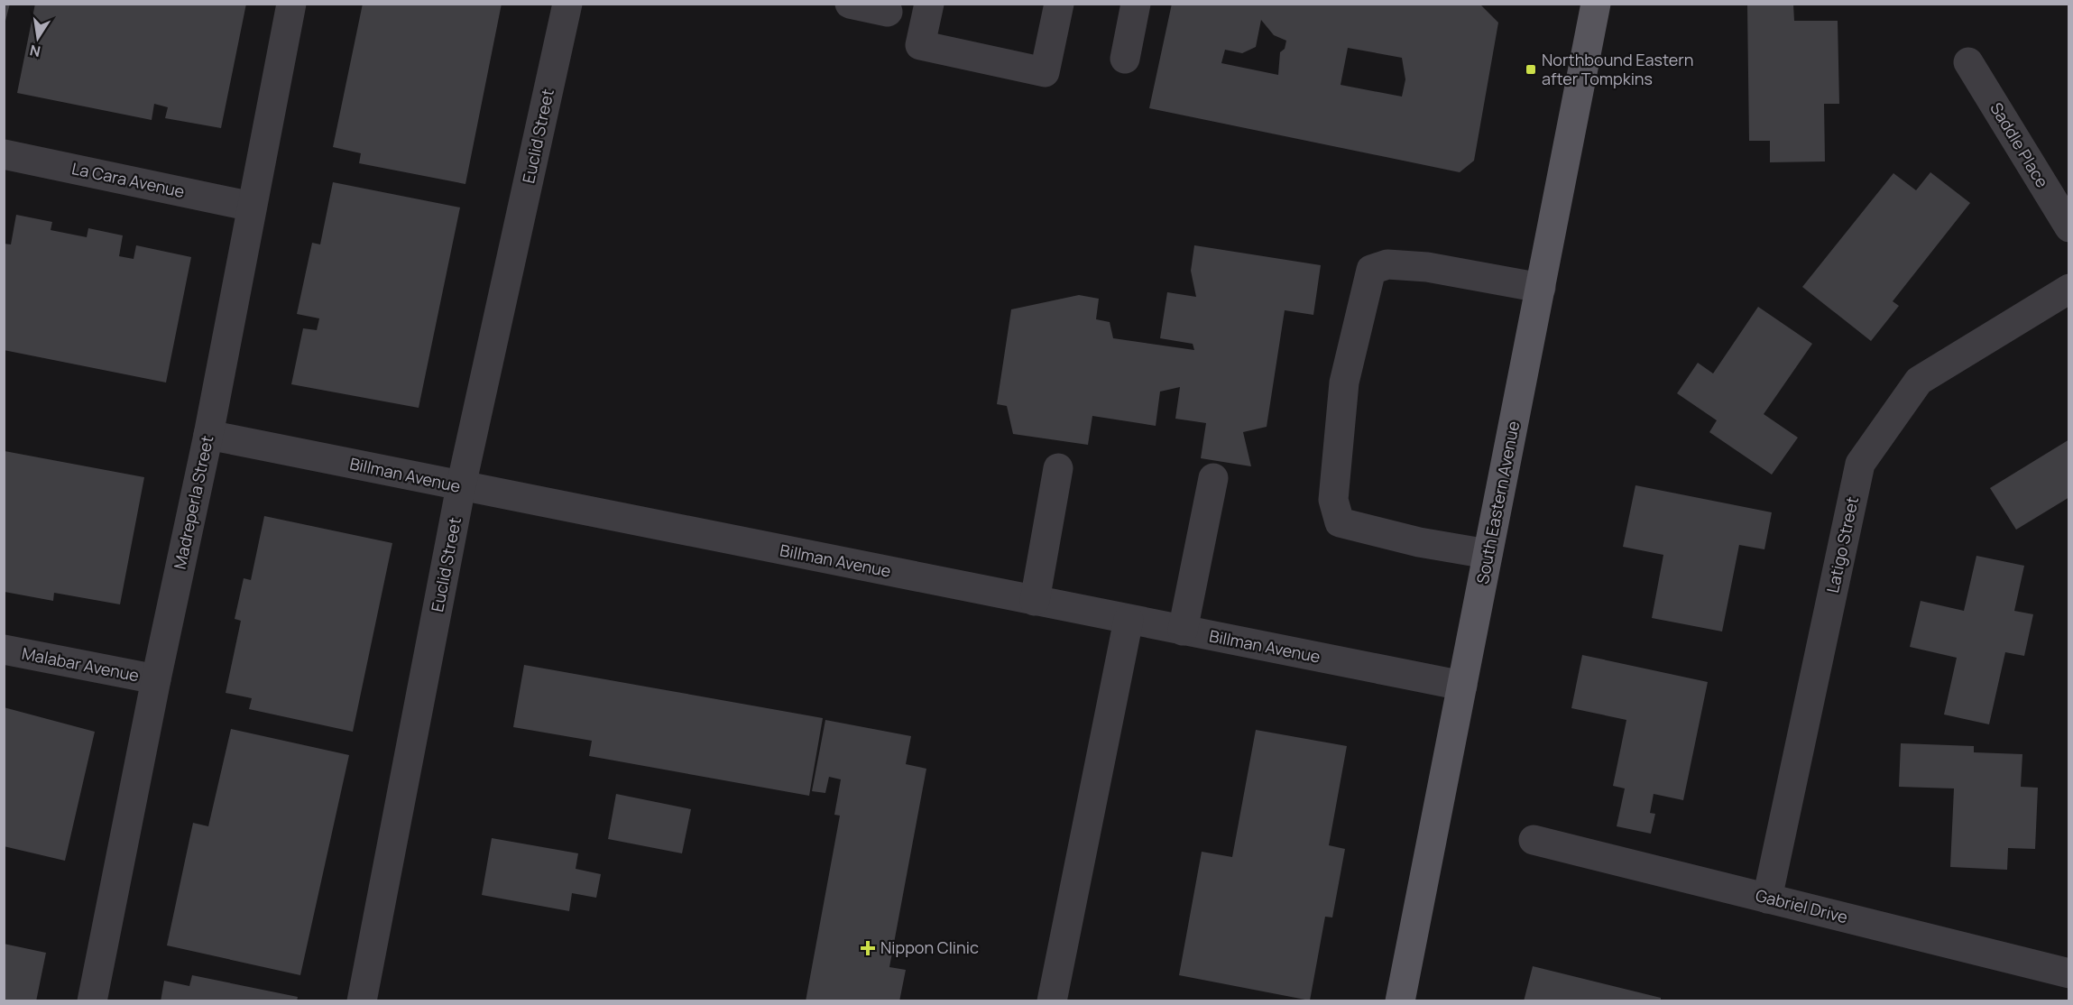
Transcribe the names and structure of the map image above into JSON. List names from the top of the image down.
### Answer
{
  "streets": {
    "main road": ["South Eastern Avenue"],
    "street": [
      "Euclid Street",
      "Saddle Place",
      "La Cara Avenue",
      "Billman Avenue",
      "Madreperla Street",
      "Latigo Street",
      "Malabar Avenue",
      "Gabriel Drive"
    ]
  },
  "crossings": [
    ["Euclid Street", "Billman Avenue"],
    ["La Cara Avenue", "Madreperla Street"],
    ["Billman Avenue", "Madreperla Street"],
    ["Billman Avenue", "South Eastern Avenue"],
    ["Madreperla Street", "Malabar Avenue"],
    ["Latigo Street", "Gabriel Drive"]
  ],
  "places": {
    "transit": ["Northbound Eastern after Tompkins"],
    "health": ["Nippon Clinic"]
  },
  "north": "bottom"
}
